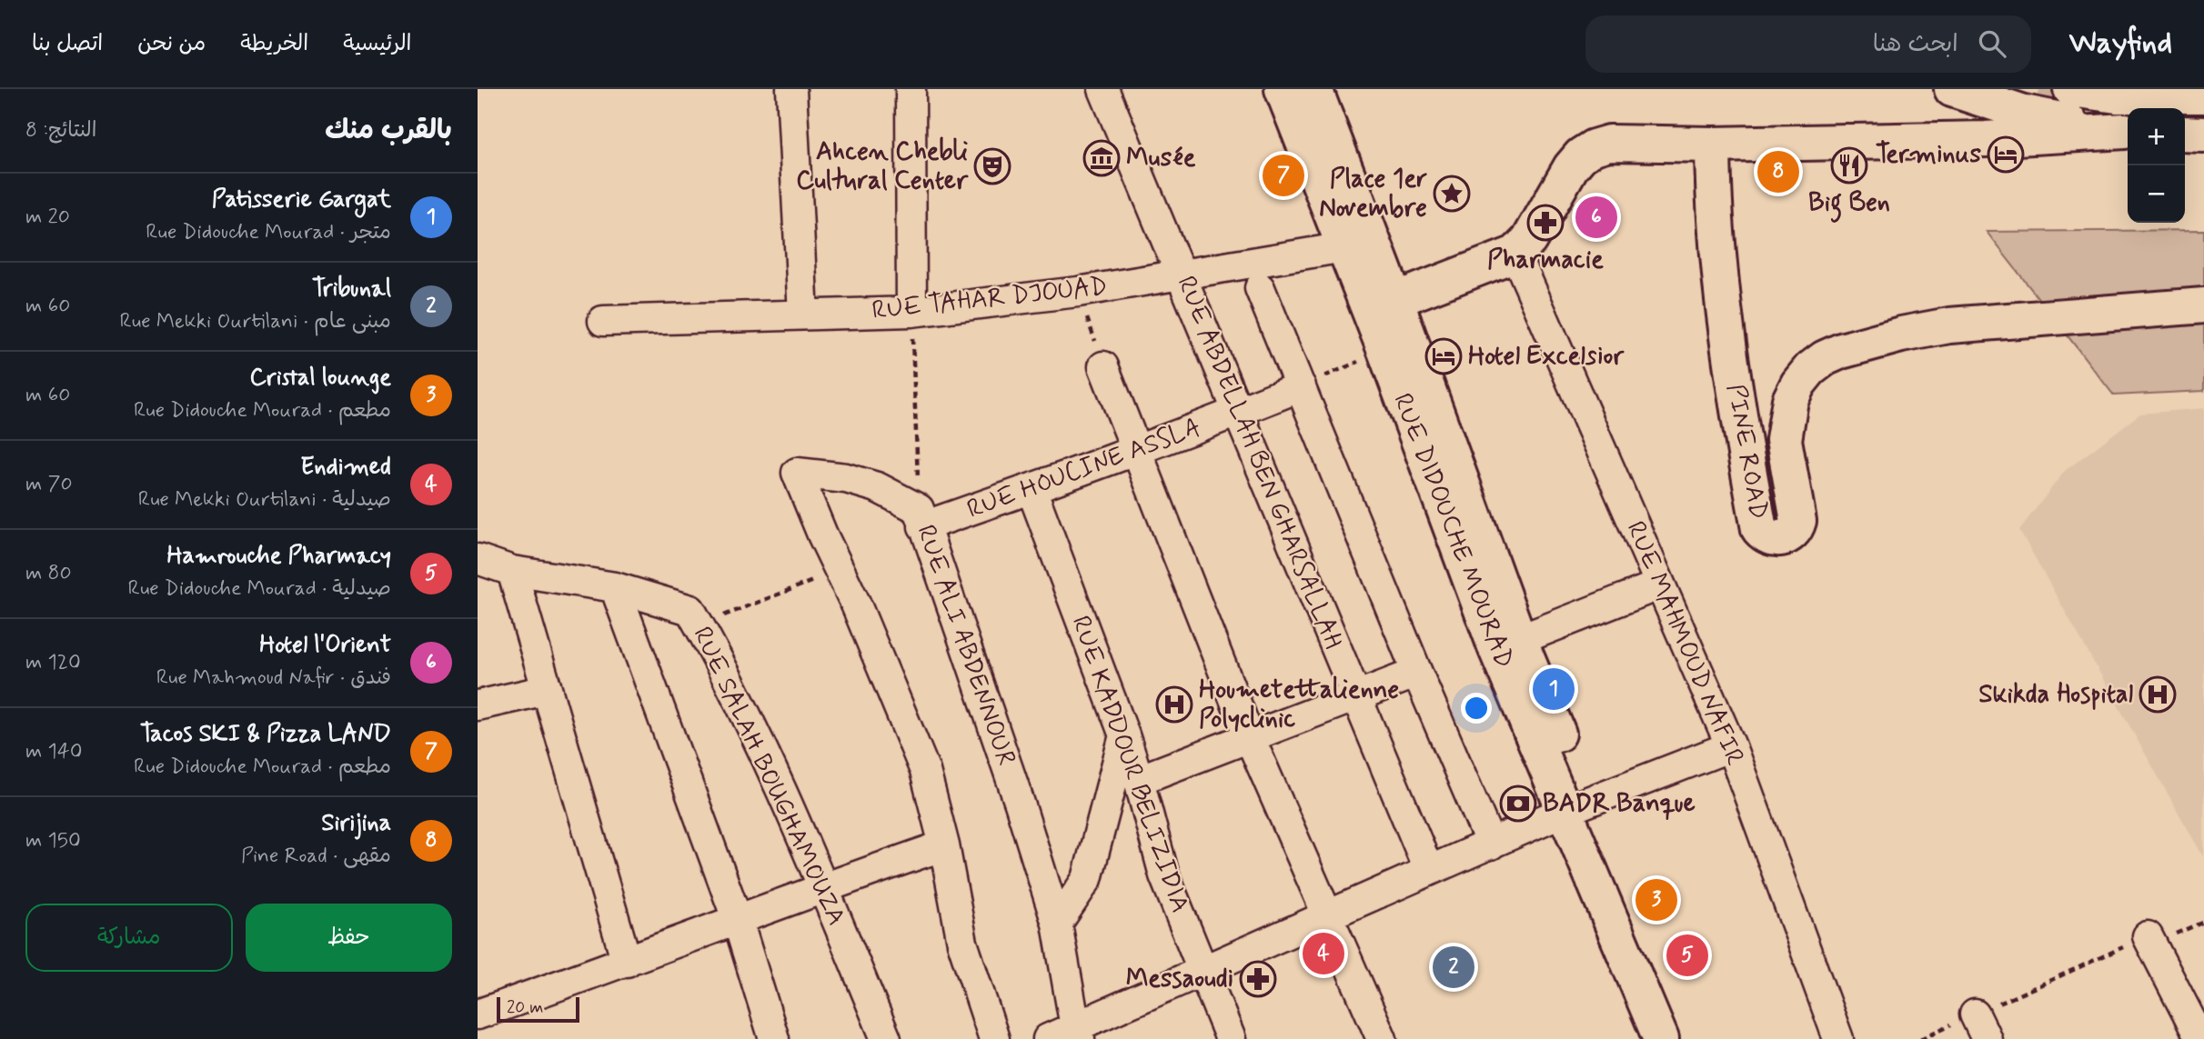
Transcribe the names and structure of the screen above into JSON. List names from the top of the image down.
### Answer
{
  "streets": {
    "main road": ["PINE ROAD", "RUE DIDOUCHE MOURAD"],
    "street": [
      "RUE TAHAR DJOUAD",
      "RUE ABDELLAH BEN GHARSALLAH",
      "RUE HOUCINE ASSLA",
      "RUE MAHMOUD NAFIR",
      "RUE ALI ABDENNOUR",
      "RUE KADDOUR BELIZIDIA",
      "RUE SALAH BOUGHAMOUZA"
    ]
  },
  "crossings": [
    ["RUE TAHAR DJOUAD", "RUE ABDELLAH BEN GHARSALLAH"],
    ["RUE TAHAR DJOUAD", "RUE DIDOUCHE MOURAD"],
    ["RUE TAHAR DJOUAD", "RUE ALI ABDENNOUR"],
    ["RUE ABDELLAH BEN GHARSALLAH", "RUE HOUCINE ASSLA"],
    ["RUE HOUCINE ASSLA", "RUE ALI ABDENNOUR"],
    ["RUE HOUCINE ASSLA", "RUE KADDOUR BELIZIDIA"]
  ],
  "places": {
    "hotel": ["Terminus", "Hotel Excelsior"],
    "museum": ["Musée"],
    "restaurant": ["Big Ben"],
    "theatre": ["Ahcen Chebli Cultural Center"],
    "place": ["Place 1er Novembre"],
    "pharmacy": ["Pharmacie", "Messaoudi"],
    "hospital": ["Skikda Hospital", "Houmetettalienne Polyclinic"],
    "bank": ["BADR Banque"]
  },
  "scale_bar": "20 m",
  "page": {
    "header": "Wayfind",
    "search": "ابحث هنا",
    "nav": [
      "الرئيسية",
      "الخريطة",
      "من نحن",
      "اتصل بنا"
    ],
    "heading": ["بالقرب منك", "النتائج: 8"],
    "map_buttons": ["+", "−"],
    "pins": [
      "8",
      "7",
      "6",
      "1",
      "3",
      "4",
      "5",
      "2"
    ],
    "list": [
      {
        "mark": "1",
        "name": "Patisserie Gargat",
        "note": "متجر · Rue Didouche Mourad",
        "value": "20 m"
      },
      {
        "mark": "2",
        "name": "Tribunal",
        "note": "مبنى عام · Rue Mekki Ourtilani",
        "value": "60 m"
      },
      {
        "mark": "3",
        "name": "Cristal lounge",
        "note": "مطعم · Rue Didouche Mourad",
        "value": "60 m"
      },
      {
        "mark": "4",
        "name": "Endimed",
        "note": "صيدلية · Rue Mekki Ourtilani",
        "value": "70 m"
      },
      {
        "mark": "5",
        "name": "Hamrouche Pharmacy",
        "note": "صيدلية · Rue Didouche Mourad",
        "value": "80 m"
      },
      {
        "mark": "6",
        "name": "Hotel l'Orient",
        "note": "فندق · Rue Mahmoud Nafir",
        "value": "120 m"
      },
      {
        "mark": "7",
        "name": "Tacos SKI & Pizza LAND",
        "note": "مطعم · Rue Didouche Mourad",
        "value": "140 m"
      },
      {
        "mark": "8",
        "name": "Sirijina",
        "note": "مقهى · Pine Road",
        "value": "150 m"
      }
    ],
    "buttons": ["حفظ", "مشاركة"],
    "scale": "20 m"
  }
}
